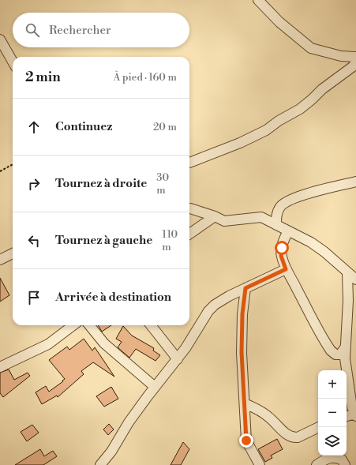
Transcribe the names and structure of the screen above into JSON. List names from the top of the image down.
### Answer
{
  "page": {
    "search": "Rechercher",
    "heading": ["2 min", "À pied · 160 m"],
    "list": [
      ["Continuez", "20 m"],
      ["Tournez à droite", "30 m"],
      ["Tournez à gauche", "110 m"],
      "Arrivée à destination"
    ],
    "map_buttons": ["+", "−"]
  }
}
